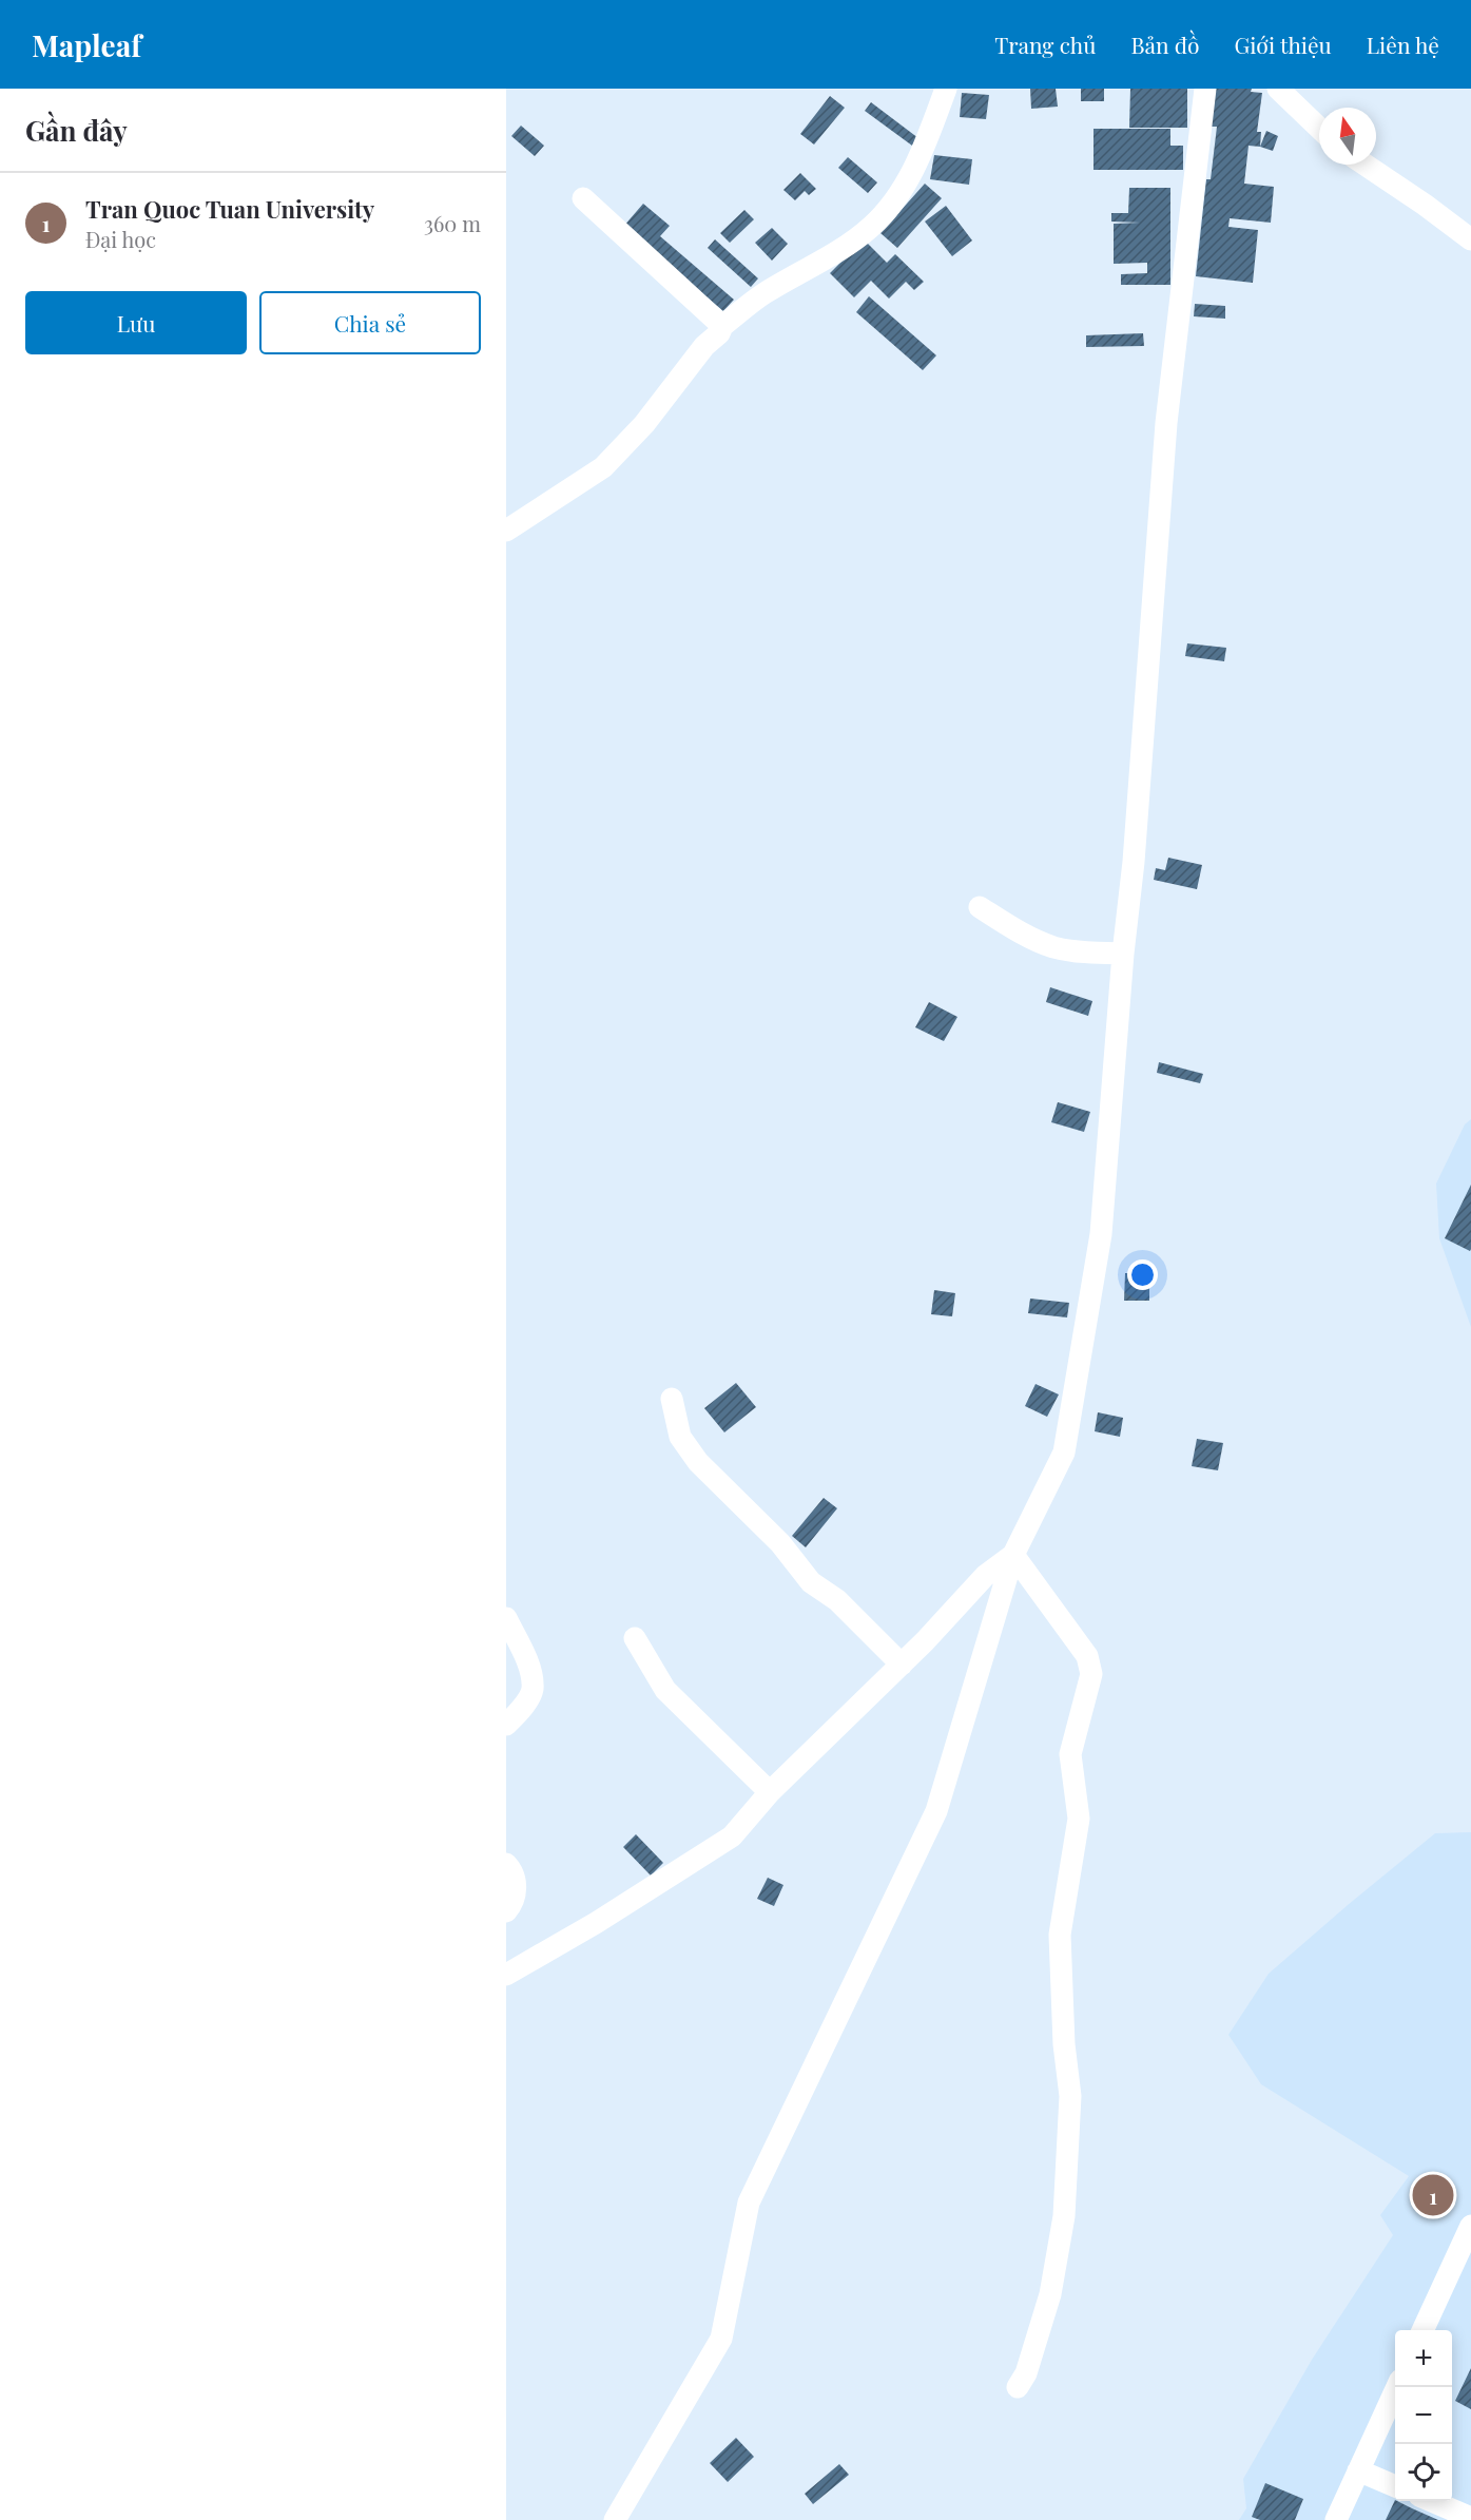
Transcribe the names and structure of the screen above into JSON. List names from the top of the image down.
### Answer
{
  "north": "top",
  "page": {
    "header": "Mapleaf",
    "nav": [
      "Trang chủ",
      "Bản đồ",
      "Giới thiệu",
      "Liên hệ"
    ],
    "heading": "Gần đây",
    "list": [
      {
        "mark": "1",
        "name": "Tran Quoc Tuan University",
        "note": "Đại học",
        "value": "360 m"
      }
    ],
    "buttons": ["Lưu", "Chia sẻ"],
    "pins": "1",
    "map_buttons": ["+", "−"]
  }
}
